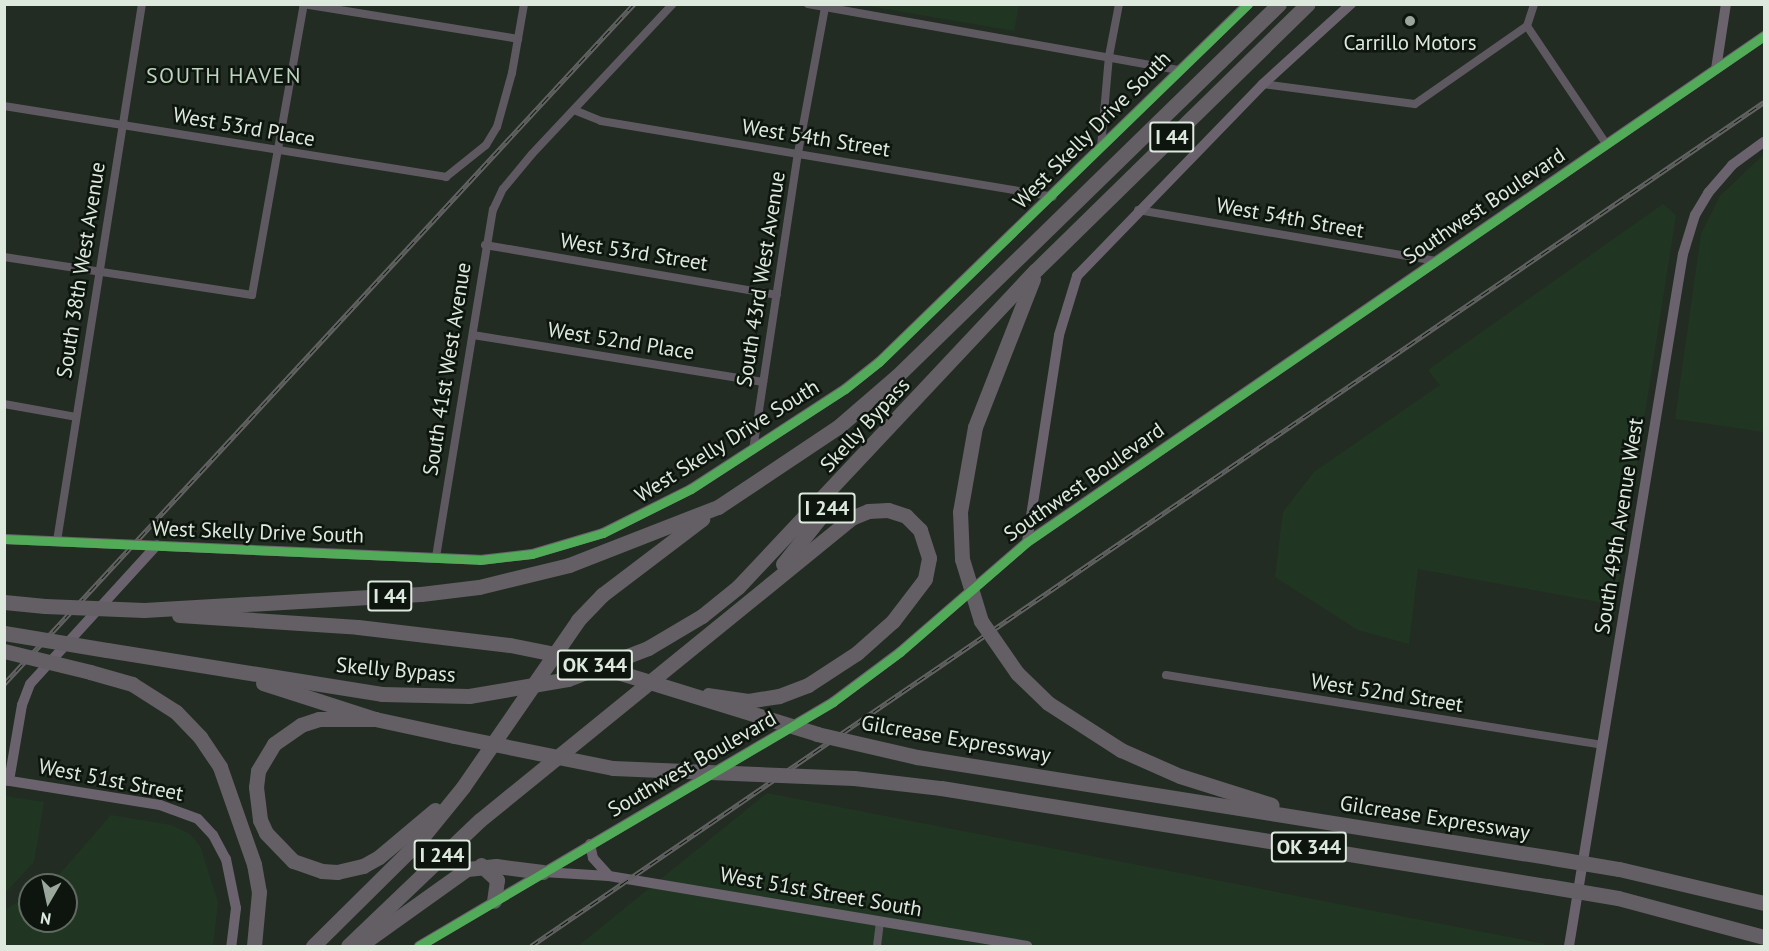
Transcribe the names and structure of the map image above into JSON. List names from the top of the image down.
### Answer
{
  "streets": {
    "highway": [
      "I 44",
      "Skelly Bypass",
      "I 244",
      "OK 344",
      "Gilcrease Expressway"
    ],
    "street": [
      "West 53rd Place",
      "West Skelly Drive South",
      "West 54th Street",
      "Southwest Boulevard",
      "West 53rd Street",
      "South 38th West Avenue",
      "South 43rd West Avenue",
      "West 52nd Place",
      "South 41st West Avenue",
      "South 49th Avenue West",
      "West 52nd Street",
      "West 51st Street",
      "West 51st Street South"
    ]
  },
  "crossings": [
    ["West 53rd Place", "South 38th West Avenue"],
    ["West Skelly Drive South", "West 54th Street"],
    ["West Skelly Drive South", "South 38th West Avenue"],
    ["West Skelly Drive South", "South 43rd West Avenue"],
    ["West Skelly Drive South", "South 41st West Avenue"],
    ["West 54th Street", "Southwest Boulevard"],
    ["West 54th Street", "South 43rd West Avenue"],
    ["West 54th Street", "South 41st West Avenue"],
    ["Southwest Boulevard", "West 51st Street South"],
    ["West 53rd Street", "South 43rd West Avenue"],
    ["West 53rd Street", "South 41st West Avenue"],
    ["South 43rd West Avenue", "West 52nd Place"],
    ["West 52nd Place", "South 41st West Avenue"],
    ["Skelly Bypass", "I 244"],
    ["Skelly Bypass", "OK 344"],
    ["Skelly Bypass", "Gilcrease Expressway"],
    ["South 49th Avenue West", "West 52nd Street"]
  ],
  "districts": ["SOUTH HAVEN"],
  "places": ["Carrillo Motors"],
  "north": "bottom"
}
